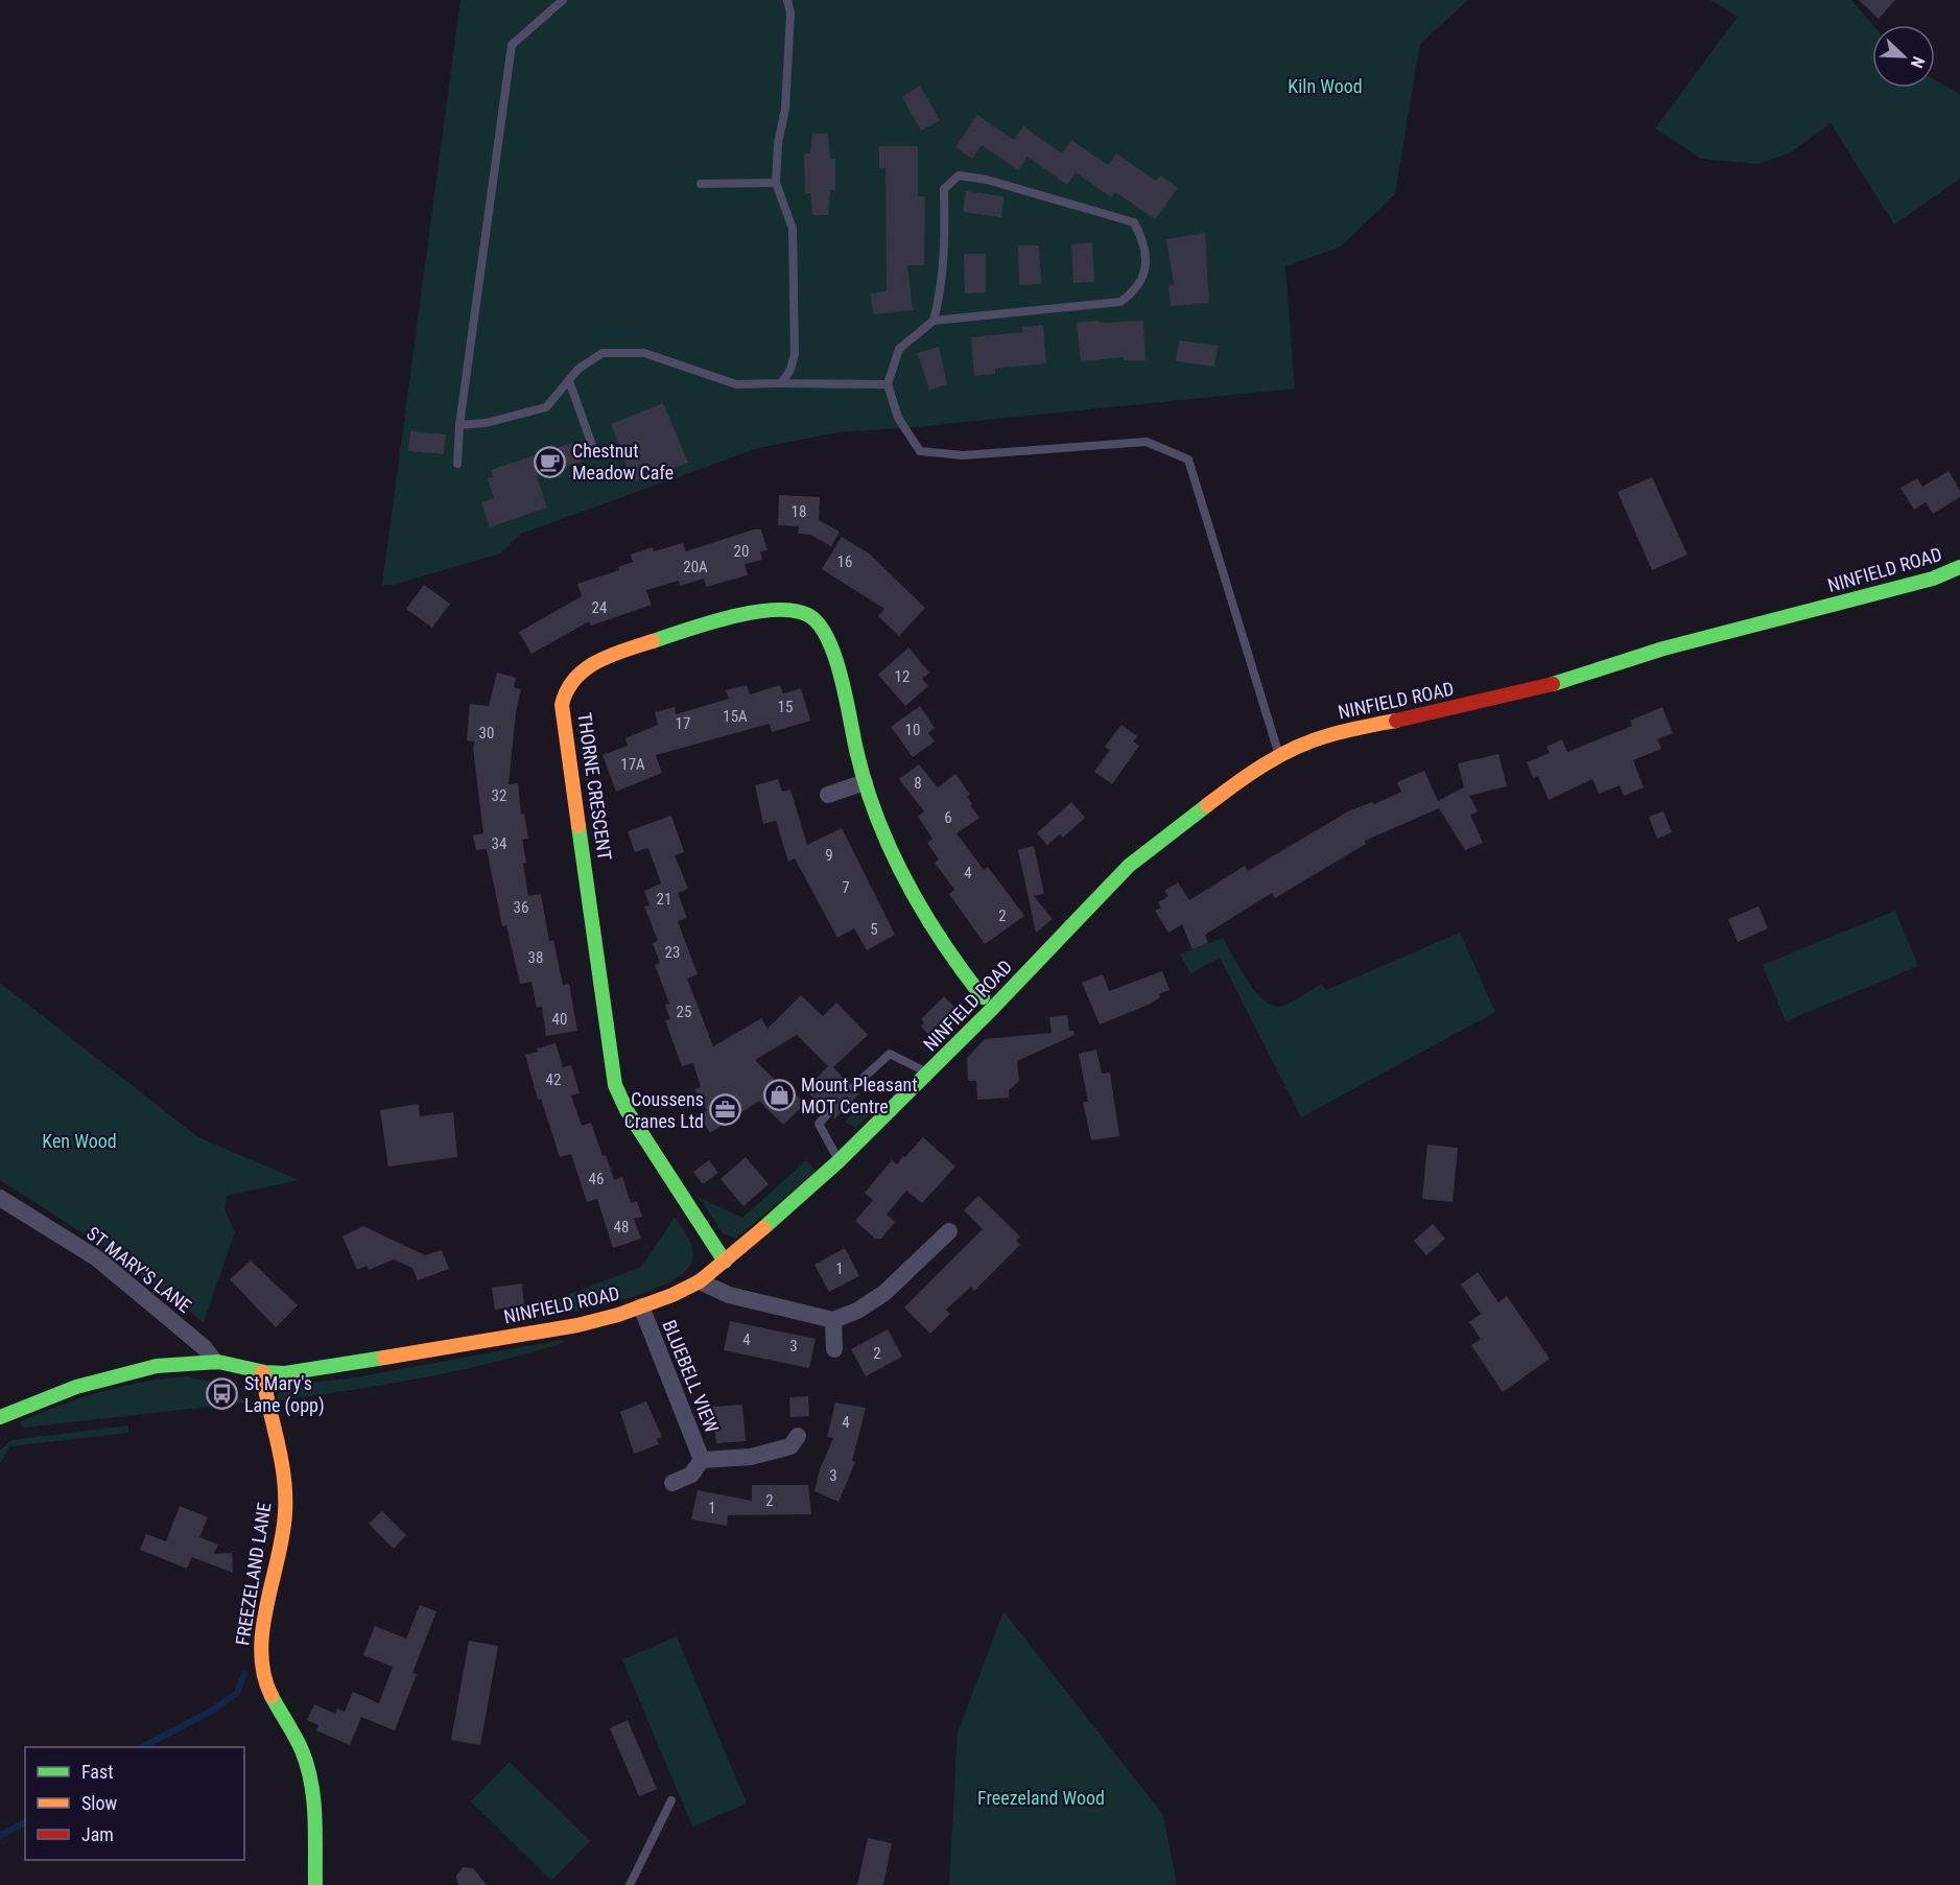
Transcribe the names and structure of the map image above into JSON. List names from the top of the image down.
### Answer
{
  "streets": {
    "main road": ["NINFIELD ROAD", "THORNE CRESCENT", "FREEZELAND LANE"],
    "street": ["ST MARY'S LANE", "BLUEBELL VIEW"]
  },
  "crossings": [
    ["NINFIELD ROAD", "THORNE CRESCENT"],
    ["NINFIELD ROAD", "ST MARY'S LANE"],
    ["NINFIELD ROAD", "BLUEBELL VIEW"],
    ["NINFIELD ROAD", "FREEZELAND LANE"]
  ],
  "parks": ["Kiln Wood", "Ken Wood", "Freezeland Wood"],
  "places": {
    "cafe": ["Chestnut Meadow Cafe"],
    "shop": ["Mount Pleasant MOT Centre"],
    "office": ["Coussens Cranes Ltd"],
    "bus stop": ["St Mary's Lane (opp)"]
  },
  "house_numbers": [
    "18",
    "20",
    "16",
    "20A",
    "24",
    "12",
    "15",
    "15A",
    "17",
    "10",
    "30",
    "17A",
    "8",
    "32",
    "6",
    "34",
    "9",
    "4",
    "7",
    "21",
    "36",
    "2",
    "5",
    "23",
    "38",
    "25",
    "40",
    "42",
    "46",
    "48",
    "1",
    "4",
    "3",
    "2",
    "4",
    "3",
    "2",
    "1"
  ],
  "legend": ["Fast", "Slow", "Jam"],
  "north": "bottom right"
}
